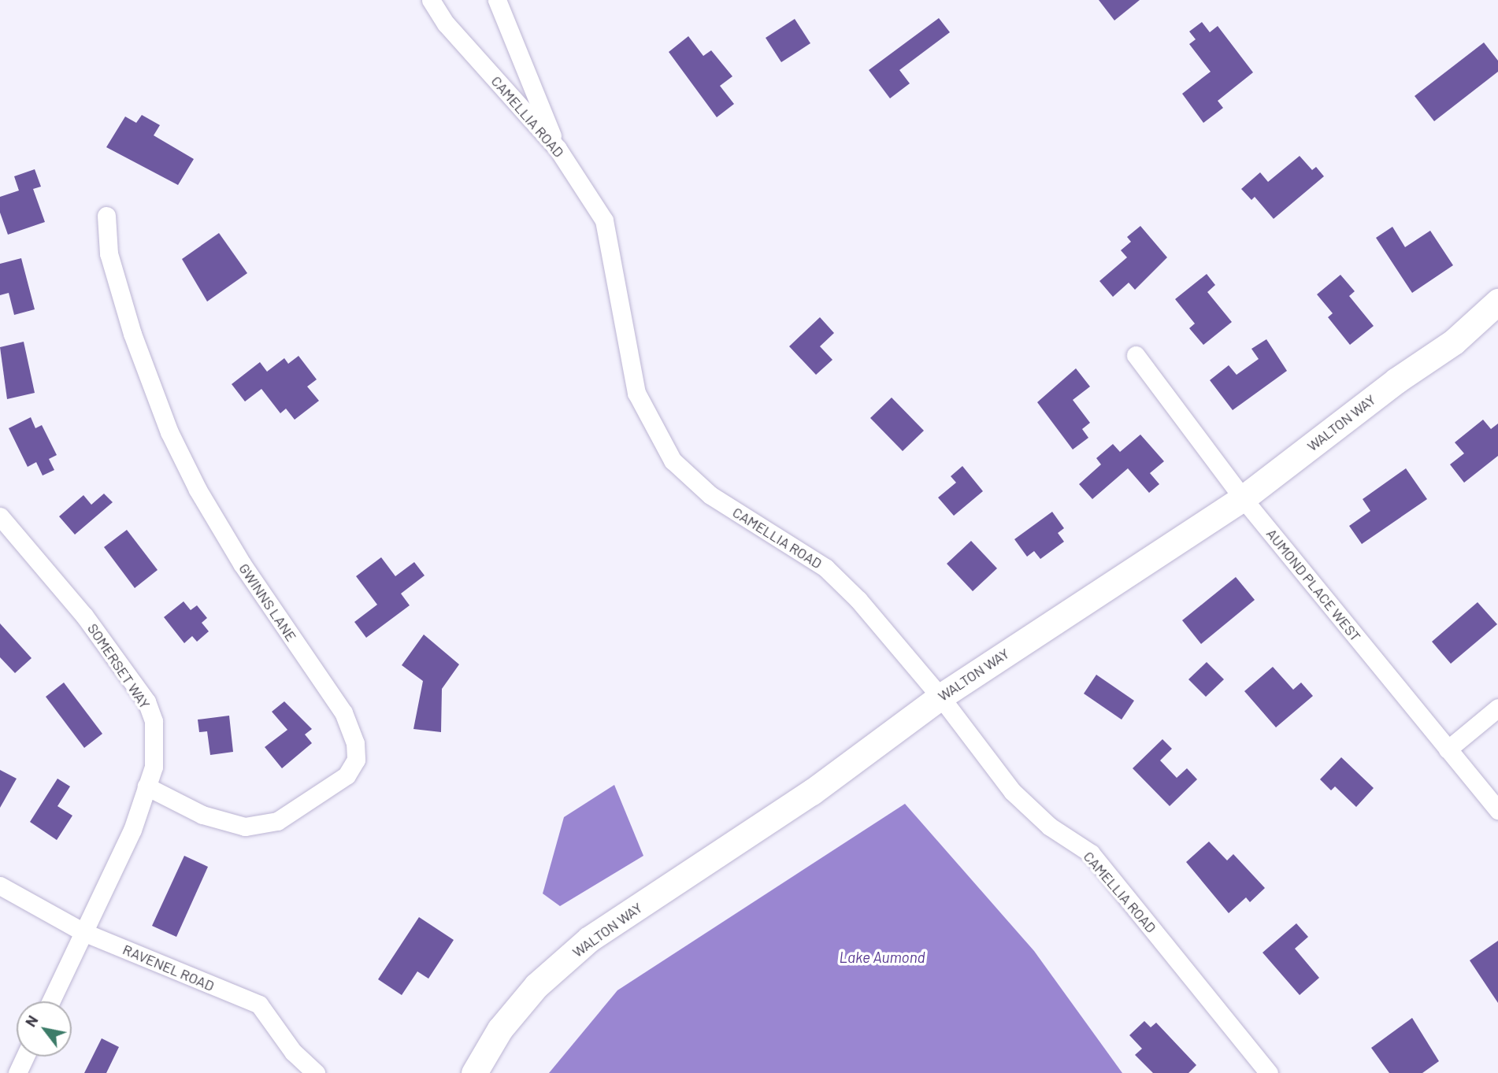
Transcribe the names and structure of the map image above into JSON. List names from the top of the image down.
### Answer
{
  "streets": {
    "main road": ["WALTON WAY"],
    "street": [
      "CAMELLIA ROAD",
      "AUMOND PLACE WEST",
      "GWINNS LANE",
      "SOMERSET WAY",
      "RAVENEL ROAD"
    ]
  },
  "crossings": [
    ["CAMELLIA ROAD", "WALTON WAY"],
    ["WALTON WAY", "AUMOND PLACE WEST"],
    ["GWINNS LANE", "SOMERSET WAY"],
    ["SOMERSET WAY", "RAVENEL ROAD"]
  ],
  "water": ["Lake Aumond"],
  "north": "top left"
}
